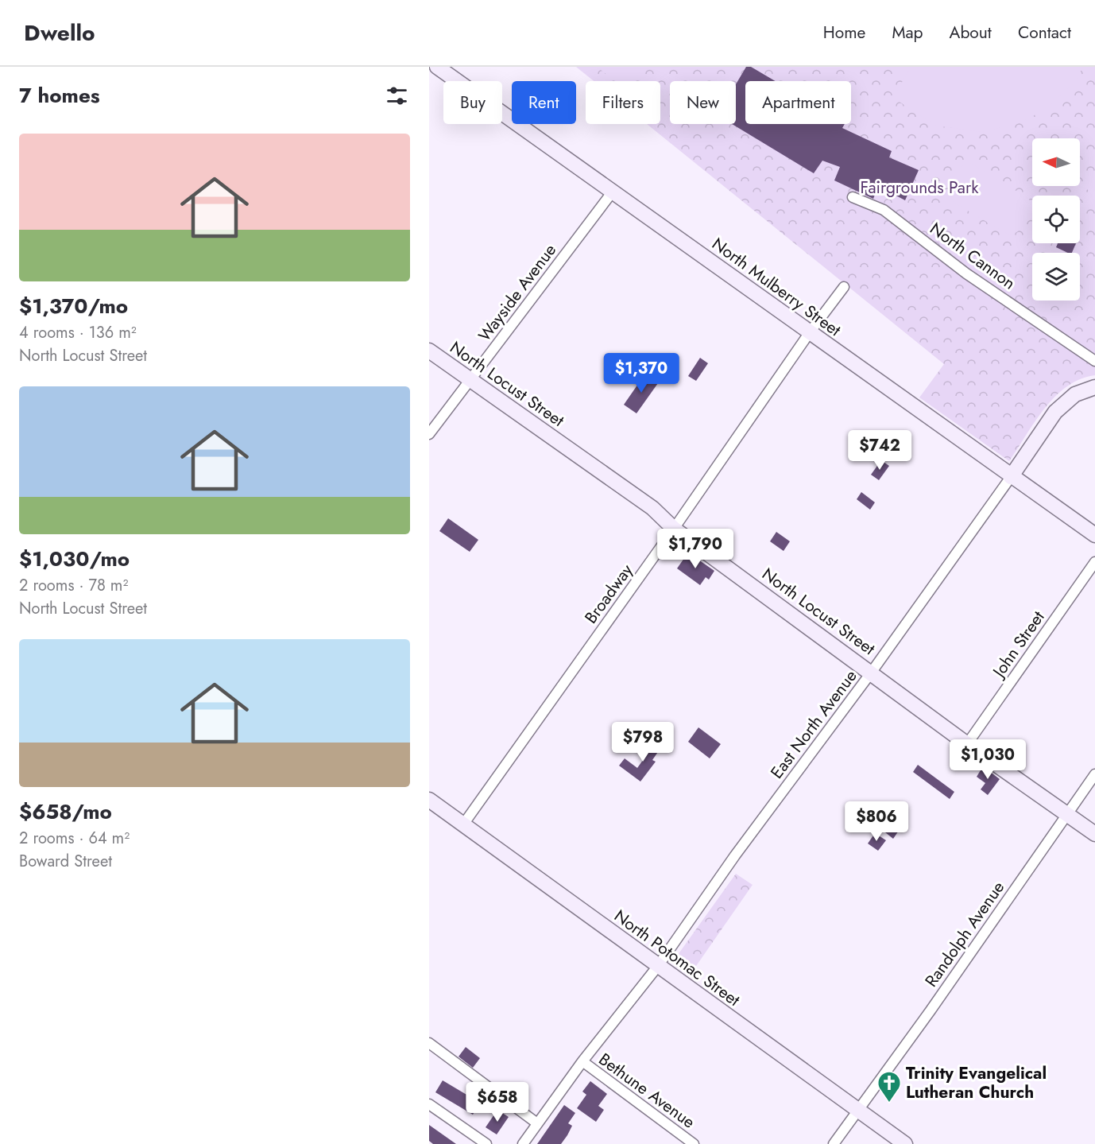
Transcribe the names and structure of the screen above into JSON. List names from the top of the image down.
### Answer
{
  "streets": {
    "main road": ["North Mulberry Street", "North Locust Street", "North Potomac Street"],
    "street": [
      "North Cannon",
      "Wayside Avenue",
      "Broadway",
      "John Street",
      "East North Avenue",
      "Randolph Avenue",
      "Bethune Avenue"
    ]
  },
  "crossings": [
    ["North Mulberry Street", "Wayside Avenue"],
    ["North Mulberry Street", "Broadway"],
    ["North Mulberry Street", "East North Avenue"],
    ["Wayside Avenue", "North Locust Street"],
    ["North Locust Street", "Broadway"],
    ["North Locust Street", "John Street"],
    ["North Locust Street", "East North Avenue"],
    ["North Locust Street", "Randolph Avenue"],
    ["Broadway", "North Potomac Street"],
    ["East North Avenue", "North Potomac Street"],
    ["East North Avenue", "Bethune Avenue"],
    ["Randolph Avenue", "North Potomac Street"]
  ],
  "parks": ["Fairgrounds Park"],
  "places": {
    "church": ["Trinity Evangelical Lutheran Church"]
  },
  "north": "left",
  "page": {
    "header": "Dwello",
    "nav": [
      "Home",
      "Map",
      "About",
      "Contact"
    ],
    "heading": "7 homes",
    "chip": [
      "Buy",
      "Rent",
      "Filters",
      "New",
      "Apartment"
    ],
    "list": [
      {
        "name": "$1,370/mo",
        "note": "4 rooms · 136 m² · North Locust Street"
      },
      {
        "name": "$1,030/mo",
        "note": "2 rooms · 78 m² · North Locust Street"
      },
      {
        "name": "$658/mo",
        "note": "2 rooms · 64 m² · Boward Street"
      }
    ],
    "price": [
      "$1,370",
      "$742",
      "$1,790",
      "$798",
      "$1,030",
      "$806",
      "$658"
    ]
  }
}
